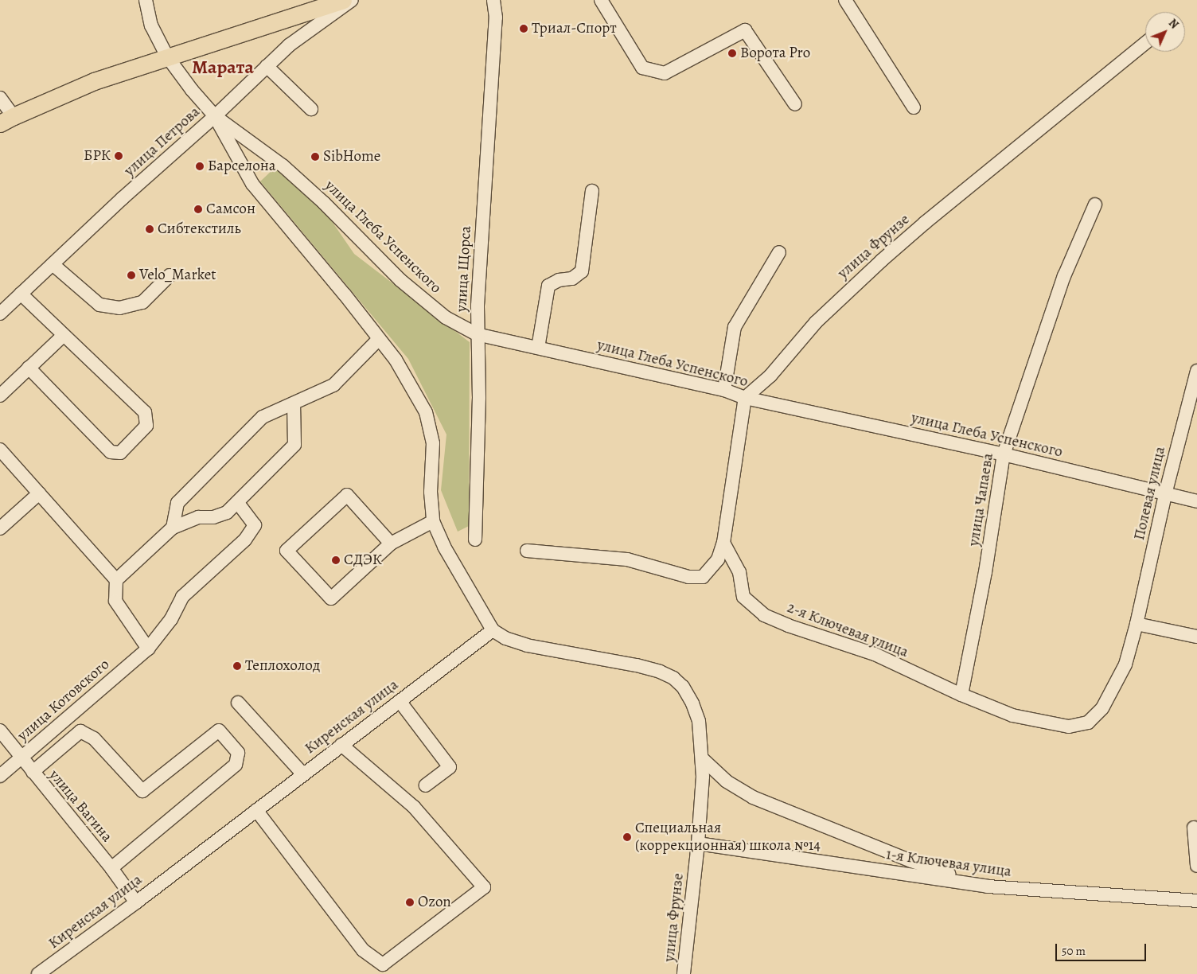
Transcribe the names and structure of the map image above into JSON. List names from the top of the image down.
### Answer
{
  "streets": {
    "street": [
      "улица Петрова",
      "улица Глеба Успенского",
      "улица Фрунзе",
      "улица Щорса",
      "Полевая улица",
      "улица Чапаева",
      "2-я Ключевая улица",
      "улица Котовского",
      "Киренская улица",
      "улица Вагина",
      "1-я Ключевая улица"
    ]
  },
  "crossings": [
    ["улица Петрова", "улица Глеба Успенского"],
    ["улица Глеба Успенского", "улица Фрунзе"],
    ["улица Глеба Успенского", "улица Щорса"],
    ["улица Глеба Успенского", "Полевая улица"],
    ["улица Глеба Успенского", "улица Чапаева"],
    ["улица Фрунзе", "Киренская улица"],
    ["улица Фрунзе", "1-я Ключевая улица"],
    ["Полевая улица", "2-я Ключевая улица"],
    ["улица Чапаева", "2-я Ключевая улица"],
    ["улица Котовского", "улица Вагина"],
    ["Киренская улица", "улица Вагина"]
  ],
  "districts": ["Марата"],
  "places": [
    "Триал-Спорт",
    "Ворота Pro",
    "БРК",
    "SibHome",
    "Барселона",
    "Самсон",
    "Сибтекстиль",
    "Velo_Market",
    "СДЭК",
    "Теплохолод",
    "Специальная (коррекционная) школа №14",
    "Ozon"
  ],
  "scale_bar": "50 m",
  "north": "top right"
}
